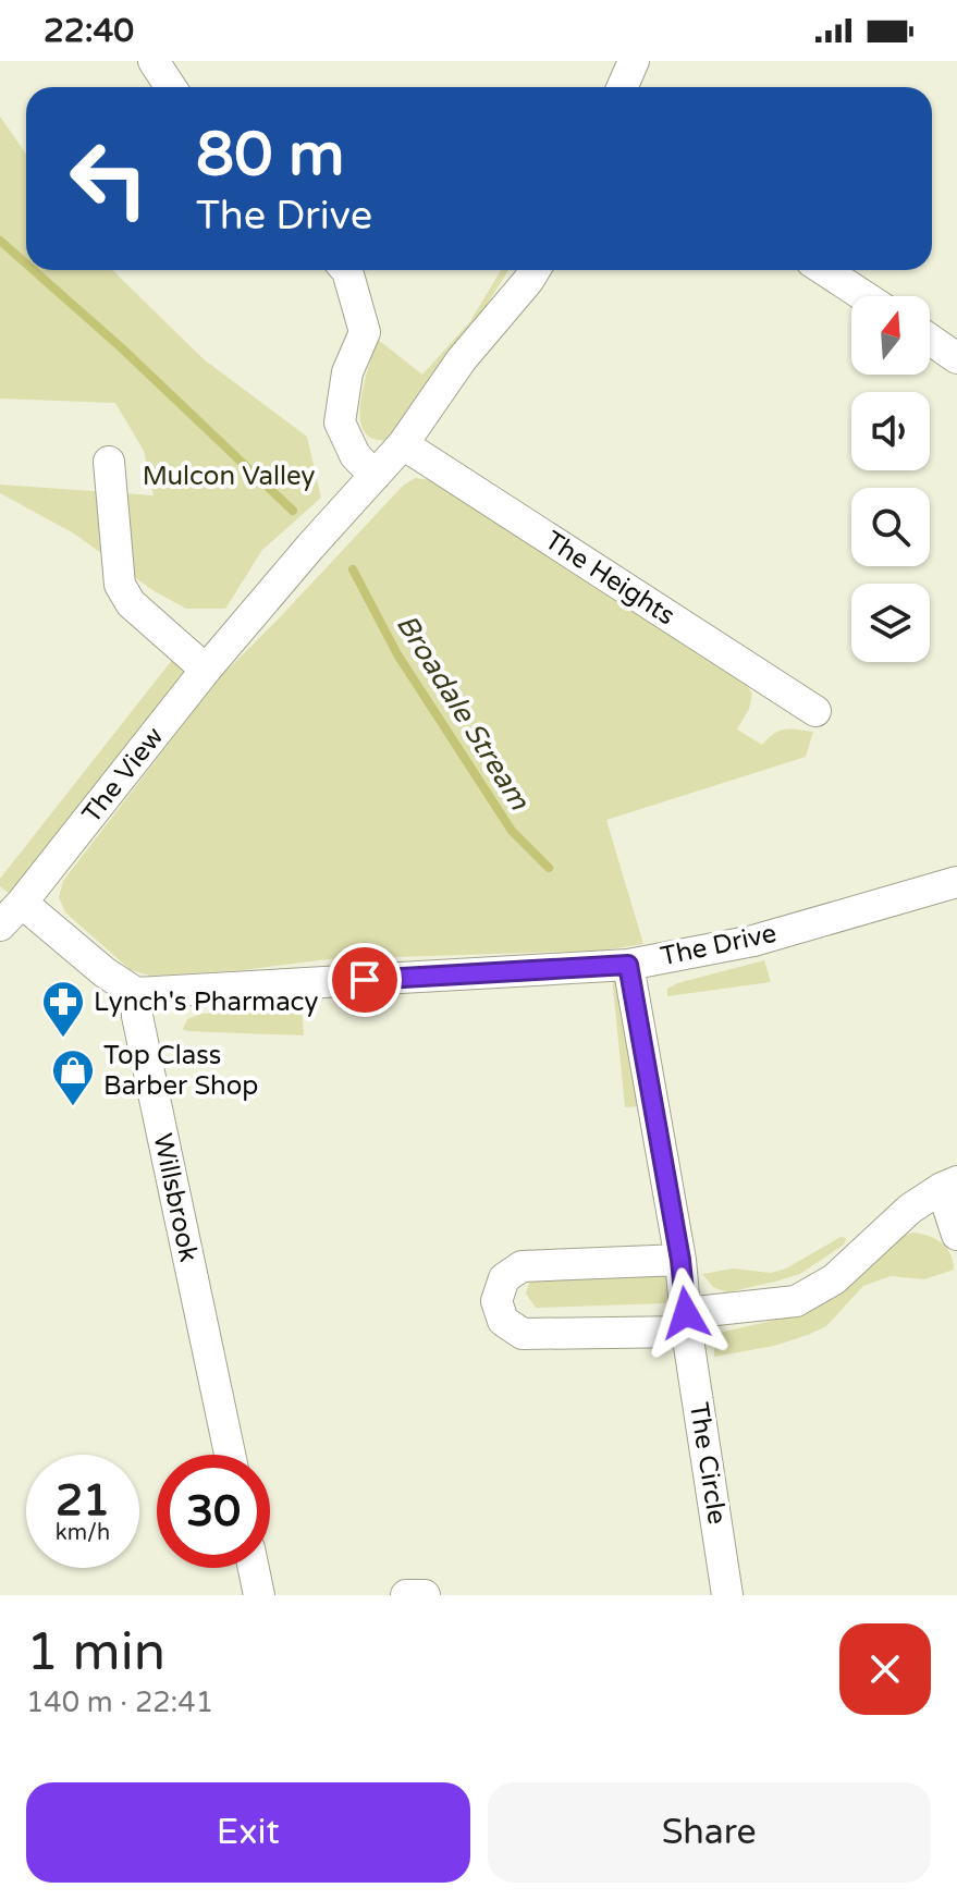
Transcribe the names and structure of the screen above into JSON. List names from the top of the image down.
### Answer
{
  "streets": {
    "street": [
      "The Heights",
      "The View",
      "The Drive",
      "Willsbrook",
      "The Circle"
    ]
  },
  "crossings": [
    ["The Drive", "Willsbrook"],
    ["The Drive", "The Circle"]
  ],
  "water": ["Broadale Stream"],
  "parks": ["Mulcon Valley"],
  "places": {
    "pharmacy": ["Lynch's Pharmacy"],
    "shop": ["Top Class Barber Shop"]
  },
  "north": "top",
  "page": {
    "status": "22:40",
    "turn": ["80 m", "The Drive"],
    "speed": "21 km/h",
    "limit": "30",
    "heading": ["1 min", "140 m · 22:41"],
    "buttons": ["Exit", "Share"]
  }
}
